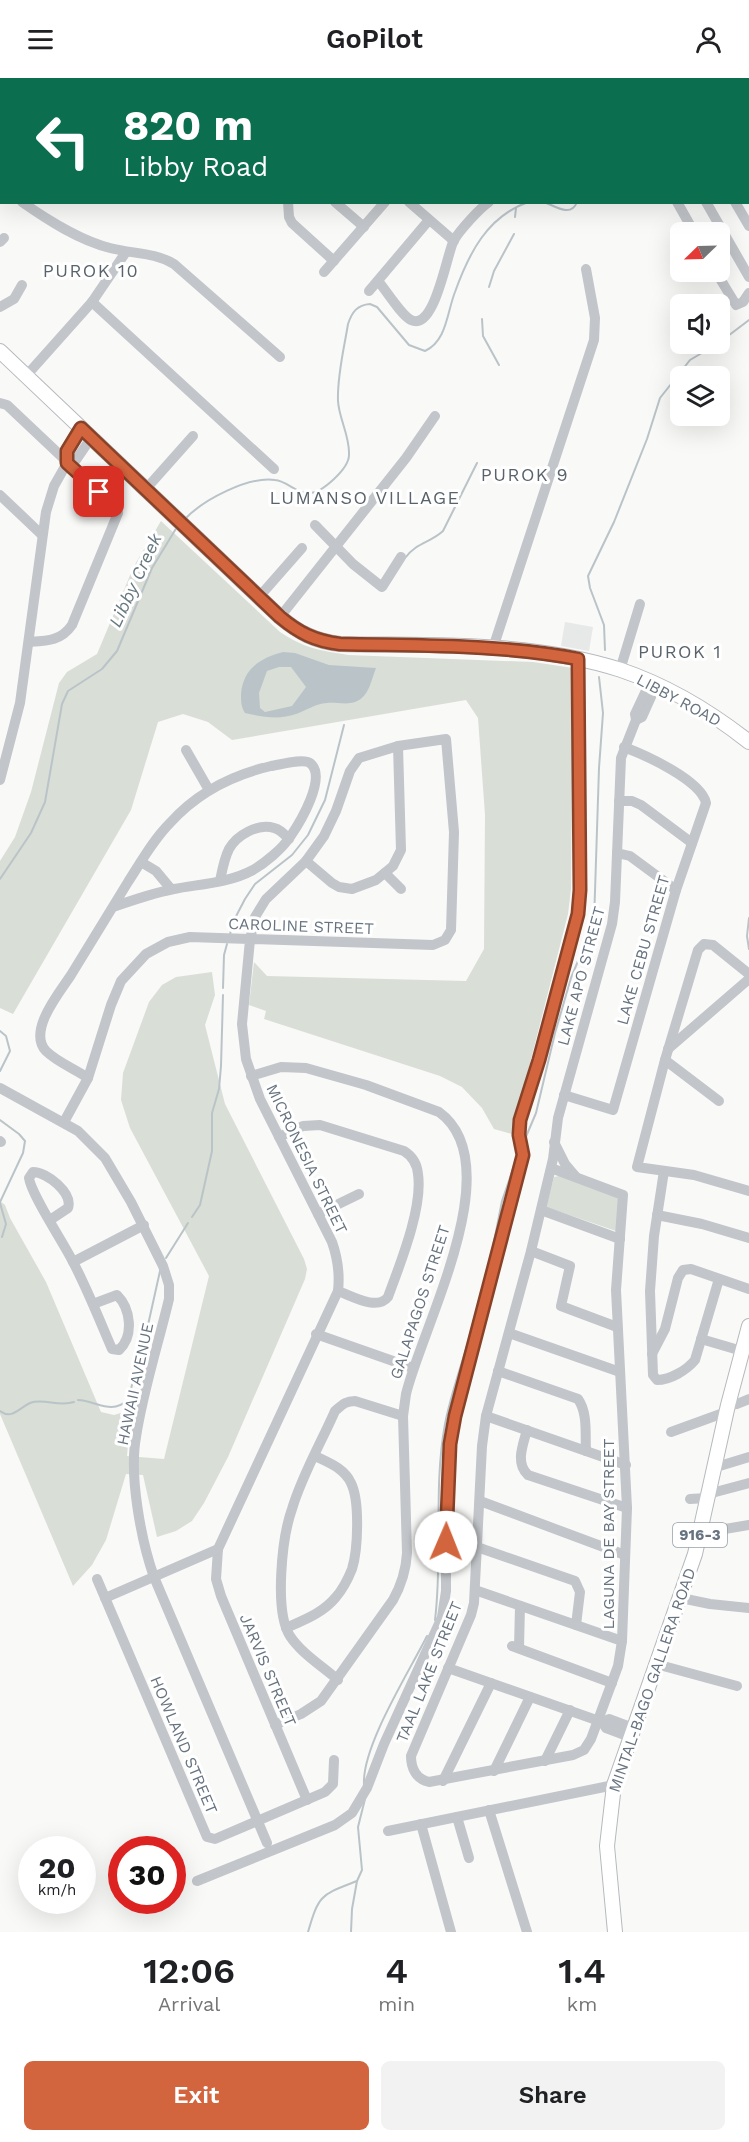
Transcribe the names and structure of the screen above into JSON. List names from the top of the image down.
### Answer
{
  "streets": {
    "main road": ["LIBBY ROAD", "916-3", "MINTAL-BAGO GALLERA ROAD"],
    "street": [
      "CAROLINE STREET",
      "LAKE CEBU STREET",
      "LAKE APO STREET",
      "MICRONESIA STREET",
      "GALAPAGOS STREET",
      "HAWAII AVENUE",
      "LAGUNA DE BAY STREET",
      "JARVIS STREET",
      "TAAL LAKE STREET",
      "HOWLAND STREET"
    ]
  },
  "crossings": [
    ["LIBBY ROAD", "LAKE APO STREET"],
    ["CAROLINE STREET", "MICRONESIA STREET"],
    ["CAROLINE STREET", "HAWAII AVENUE"],
    ["LAKE CEBU STREET", "LAKE APO STREET"],
    ["LAKE APO STREET", "LAGUNA DE BAY STREET"],
    ["LAKE APO STREET", "TAAL LAKE STREET"],
    ["MICRONESIA STREET", "GALAPAGOS STREET"],
    ["MICRONESIA STREET", "JARVIS STREET"],
    ["GALAPAGOS STREET", "JARVIS STREET"],
    ["HAWAII AVENUE", "HOWLAND STREET"],
    ["LAGUNA DE BAY STREET", "TAAL LAKE STREET"],
    ["JARVIS STREET", "HOWLAND STREET"]
  ],
  "districts": [
    "PUROK 10",
    "PUROK 9",
    "LUMANSO VILLAGE",
    "PUROK 1"
  ],
  "water": ["Libby Creek"],
  "north": "bottom left",
  "page": {
    "header": "GoPilot",
    "turn": ["820 m", "Libby Road"],
    "speed": "20 km/h",
    "limit": "30",
    "eta": [
      "12:06",
      "Arrival",
      "4",
      "min",
      "1.4",
      "km"
    ],
    "buttons": ["Exit", "Share"]
  }
}
